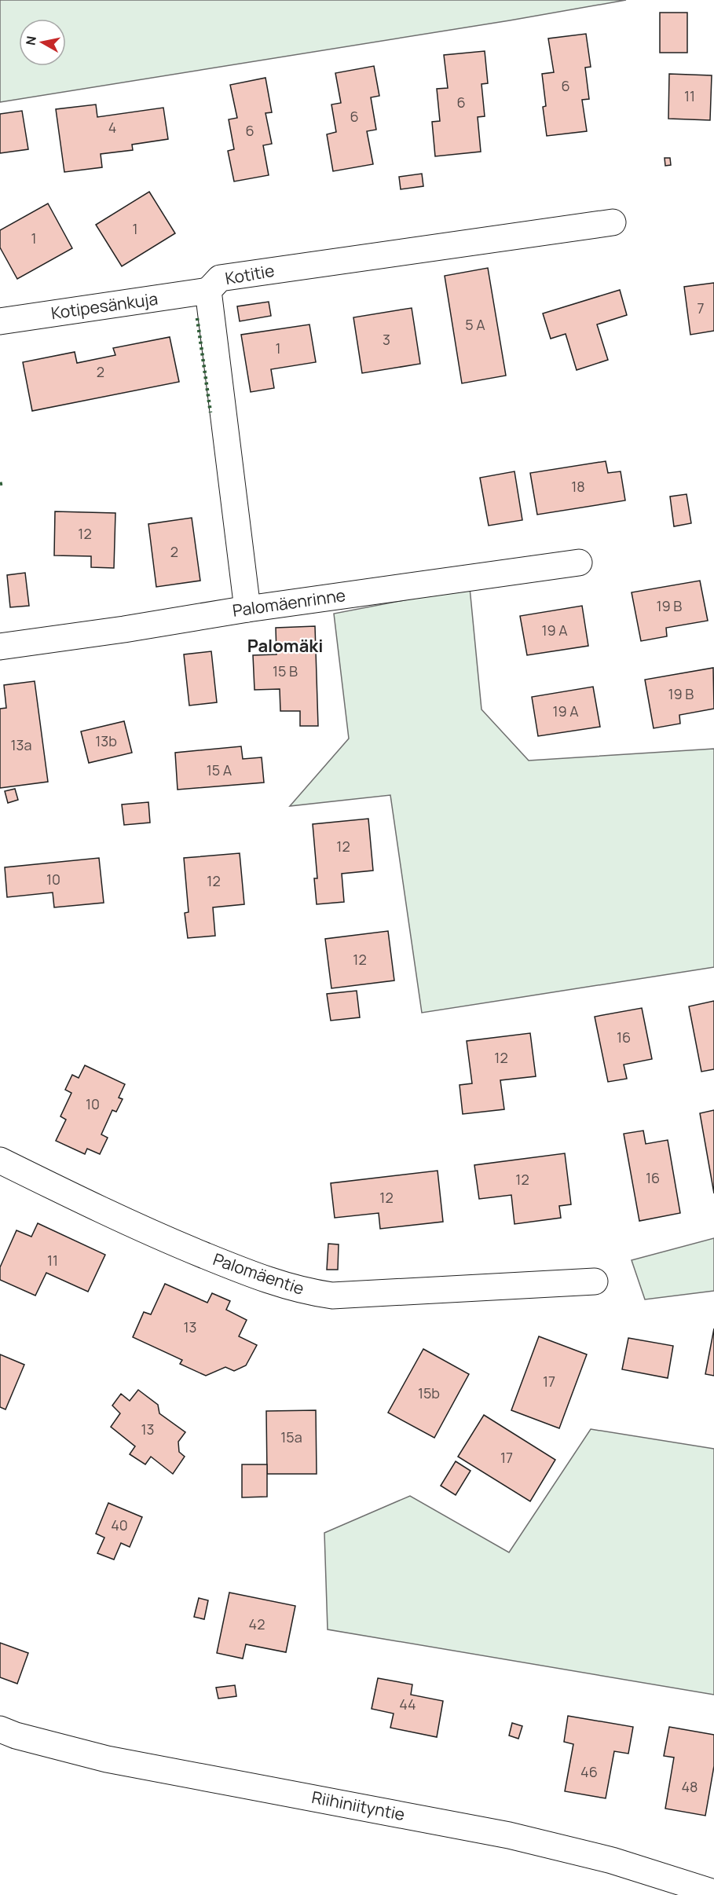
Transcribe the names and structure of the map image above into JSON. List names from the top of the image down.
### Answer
{
  "streets": {
    "street": [
      "Kotitie",
      "Kotipesänkuja",
      "Palomäenrinne",
      "Palomäentie",
      "Riihiniityntie"
    ]
  },
  "crossings": [
    ["Kotitie", "Kotipesänkuja"],
    ["Kotitie", "Palomäenrinne"]
  ],
  "districts": ["Palomäki"],
  "house_numbers": [
    "6",
    "11",
    "6",
    "6",
    "4",
    "6",
    "1",
    "1",
    "7",
    "5 A",
    "3",
    "1",
    "2",
    "18",
    "12",
    "2",
    "19 B",
    "19 A",
    "15 B",
    "19 B",
    "19 A",
    "13b",
    "13a",
    "15 A",
    "12",
    "10",
    "12",
    "12",
    "16",
    "12",
    "10",
    "16",
    "12",
    "12",
    "11",
    "13",
    "17",
    "15b",
    "13",
    "15a",
    "17",
    "40",
    "42",
    "44",
    "46",
    "48"
  ],
  "north": "left"
}
